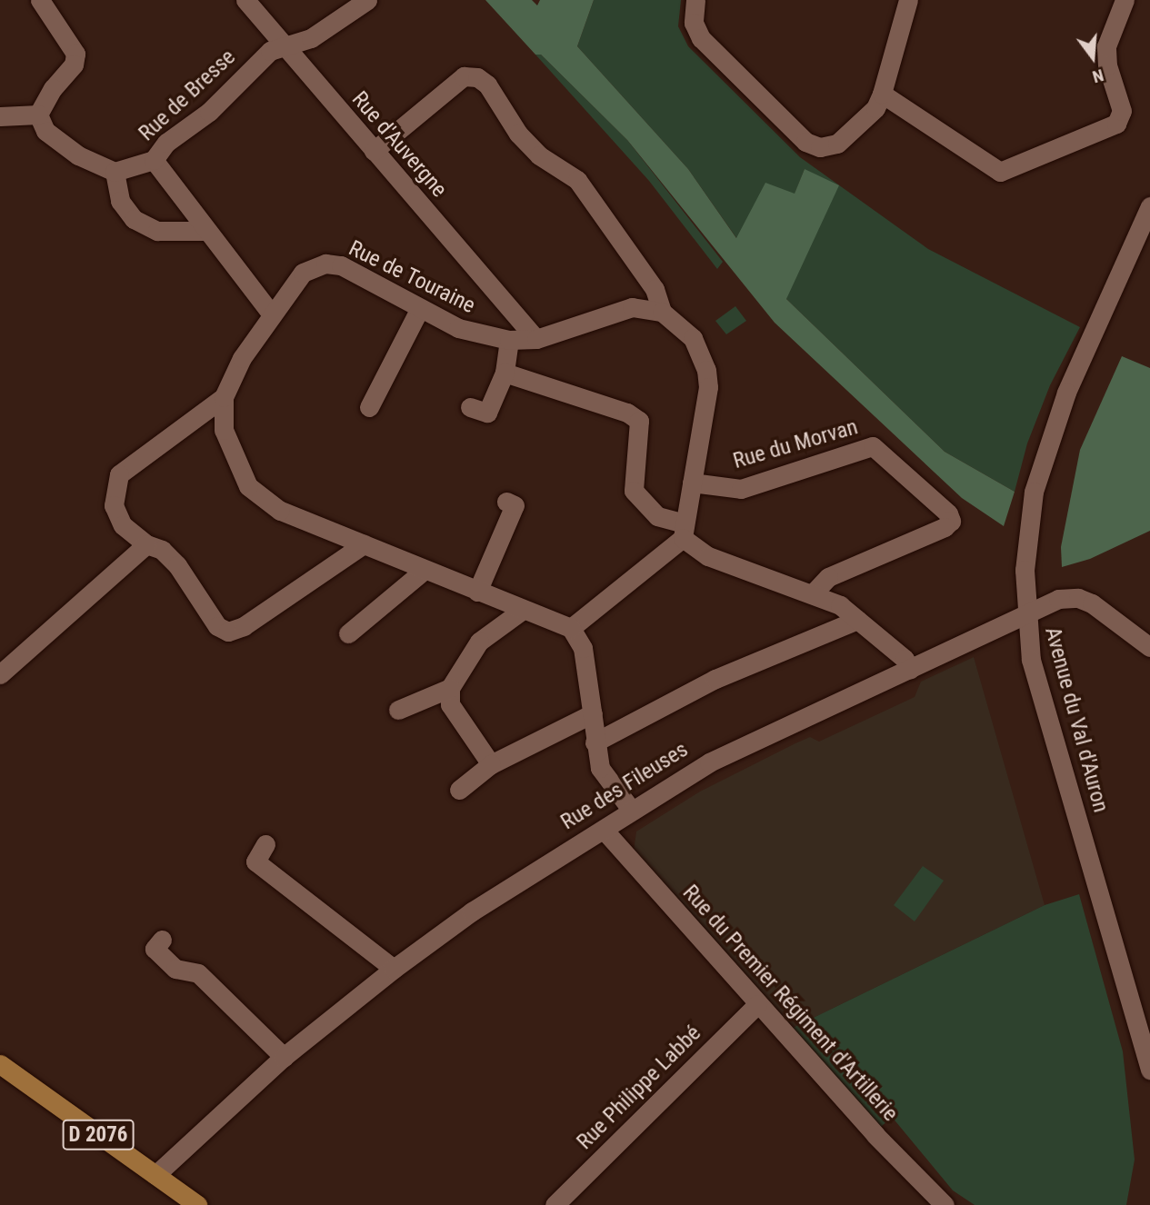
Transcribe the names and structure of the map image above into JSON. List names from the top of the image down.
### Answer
{
  "streets": {
    "main road": ["D 2076"],
    "street": [
      "Rue de Bresse",
      "Rue d'Auvergne",
      "Rue de Touraine",
      "Rue du Morvan",
      "Avenue du Val d'Auron",
      "Rue des Fileuses",
      "Rue du Premier Régiment d'Artillerie",
      "Rue Philippe Labbé"
    ]
  },
  "crossings": [
    ["Rue de Bresse", "Rue d'Auvergne"],
    ["Rue d'Auvergne", "Rue de Touraine"],
    ["Avenue du Val d'Auron", "Rue des Fileuses"],
    ["Rue des Fileuses", "Rue du Premier Régiment d'Artillerie"],
    ["Rue des Fileuses", "D 2076"],
    ["Rue du Premier Régiment d'Artillerie", "Rue Philippe Labbé"]
  ],
  "north": "bottom"
}
